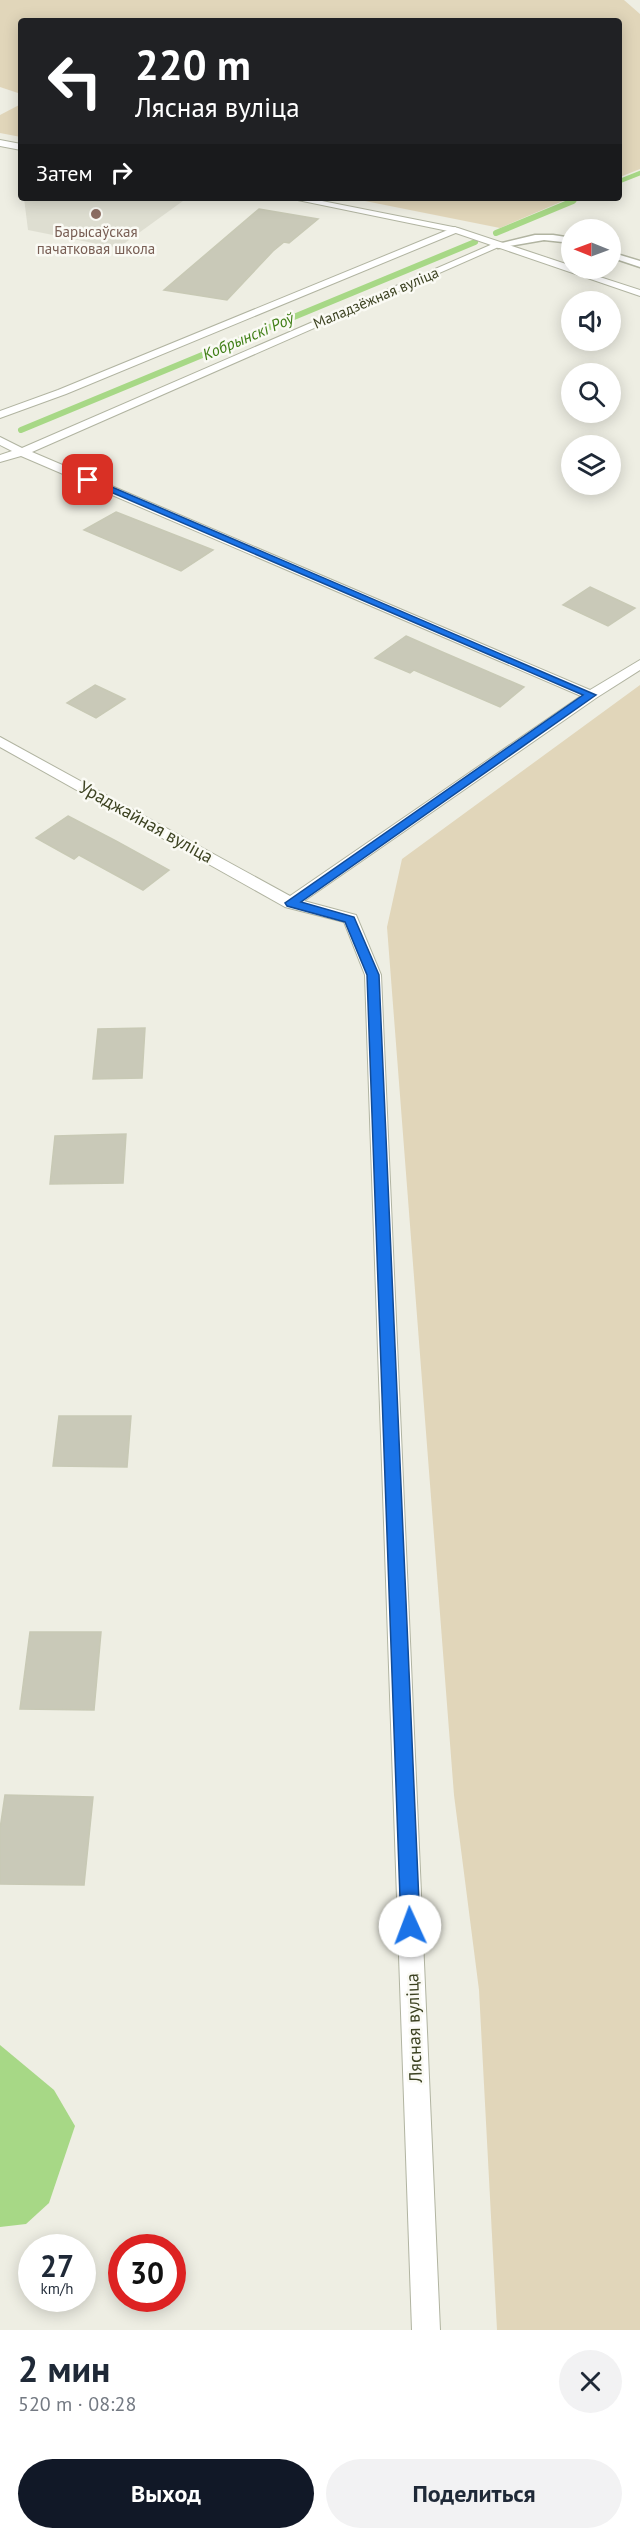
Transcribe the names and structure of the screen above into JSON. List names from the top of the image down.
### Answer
{
  "streets": {
    "street": ["Маладзёжная вуліца", "Ураджайная вуліца", "Лясная вуліца"]
  },
  "crossings": [
    ["Ураджайная вуліца", "Лясная вуліца"]
  ],
  "water": ["Кобрынскі Роў"],
  "places": ["Барысаўская пачатковая школа"],
  "north": "left",
  "page": {
    "turn": ["220 m", "Лясная вуліца"],
    "then": "Затем",
    "speed": "27 km/h",
    "limit": "30",
    "heading": ["2 мин", "520 m · 08:28"],
    "buttons": ["Выход", "Поделиться"]
  }
}
